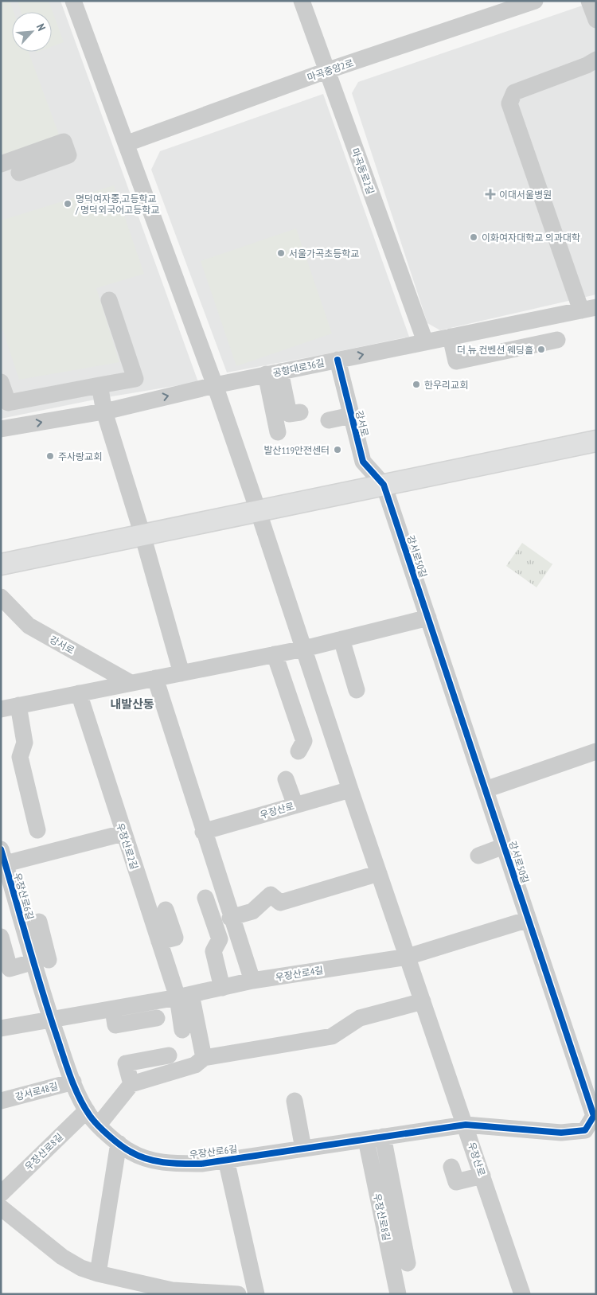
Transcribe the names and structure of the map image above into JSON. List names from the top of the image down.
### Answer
{
  "streets": {
    "street": [
      "마곡중앙2로",
      "마곡동로2길",
      "공항대로36길",
      "강서로",
      "강서로50길",
      "우장산로",
      "우장산로2길",
      "우장산로6길",
      "우장산로4길",
      "강서로48길",
      "우장산로8길"
    ]
  },
  "crossings": [
    ["마곡중앙2로", "마곡동로2길"],
    ["마곡동로2길", "공항대로36길"],
    ["공항대로36길", "강서로"],
    ["강서로", "강서로50길"],
    ["강서로50길", "우장산로"],
    ["강서로50길", "우장산로6길"],
    ["우장산로", "우장산로6길"],
    ["우장산로", "우장산로4길"],
    ["우장산로2길", "우장산로6길"],
    ["우장산로2길", "우장산로4길"],
    ["우장산로6길", "우장산로4길"],
    ["우장산로6길", "강서로48길"],
    ["우장산로6길", "우장산로8길"]
  ],
  "districts": ["내발산동"],
  "places": {
    "health": ["이대서울병원"],
    "other": [
      "명덕여자중,고등학교 / 명덕외국어고등학교",
      "이화여자대학교 의과대학",
      "서울가곡초등학교",
      "더 뉴 컨벤션 웨딩홀",
      "한우리교회",
      "발산119안전센터",
      "주사랑교회"
    ]
  },
  "north": "top right"
}
